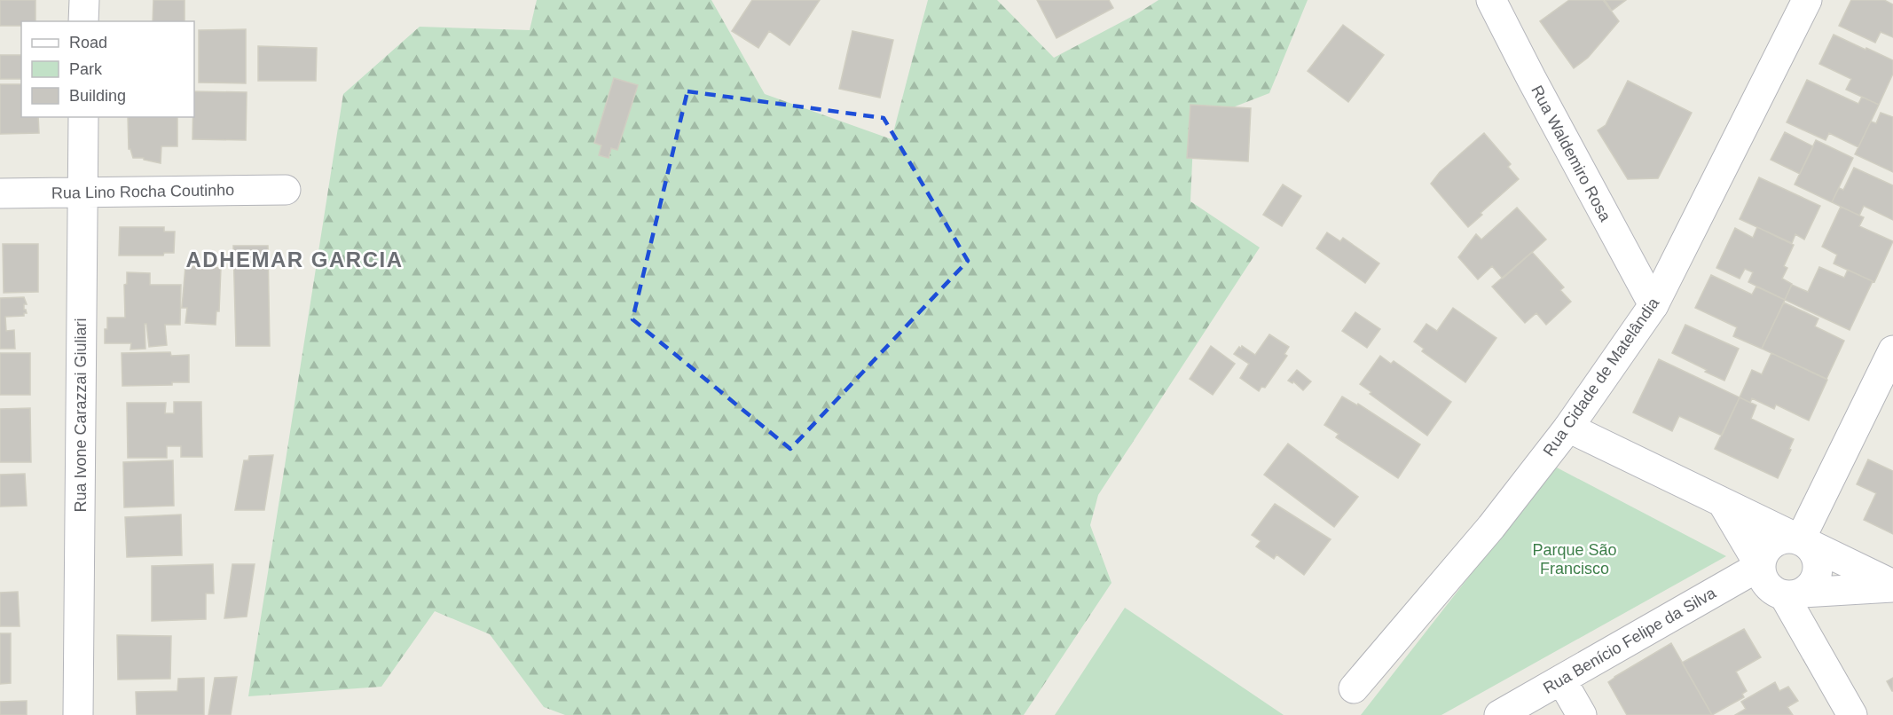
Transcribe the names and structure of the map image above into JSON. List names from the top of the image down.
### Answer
{
  "streets": {
    "street": [
      "Rua Waldemiro Rosa",
      "Rua Lino Rocha Coutinho",
      "Rua Cidade de Matelândia",
      "Rua Ivone Carazzai Giuliari",
      "Rua Benício Felipe da Silva"
    ]
  },
  "crossings": [
    ["Rua Waldemiro Rosa", "Rua Cidade de Matelândia"],
    ["Rua Lino Rocha Coutinho", "Rua Ivone Carazzai Giuliari"]
  ],
  "districts": ["ADHEMAR GARCIA"],
  "parks": ["Parque São Francisco"],
  "legend": ["Road", "Park", "Building"]
}
